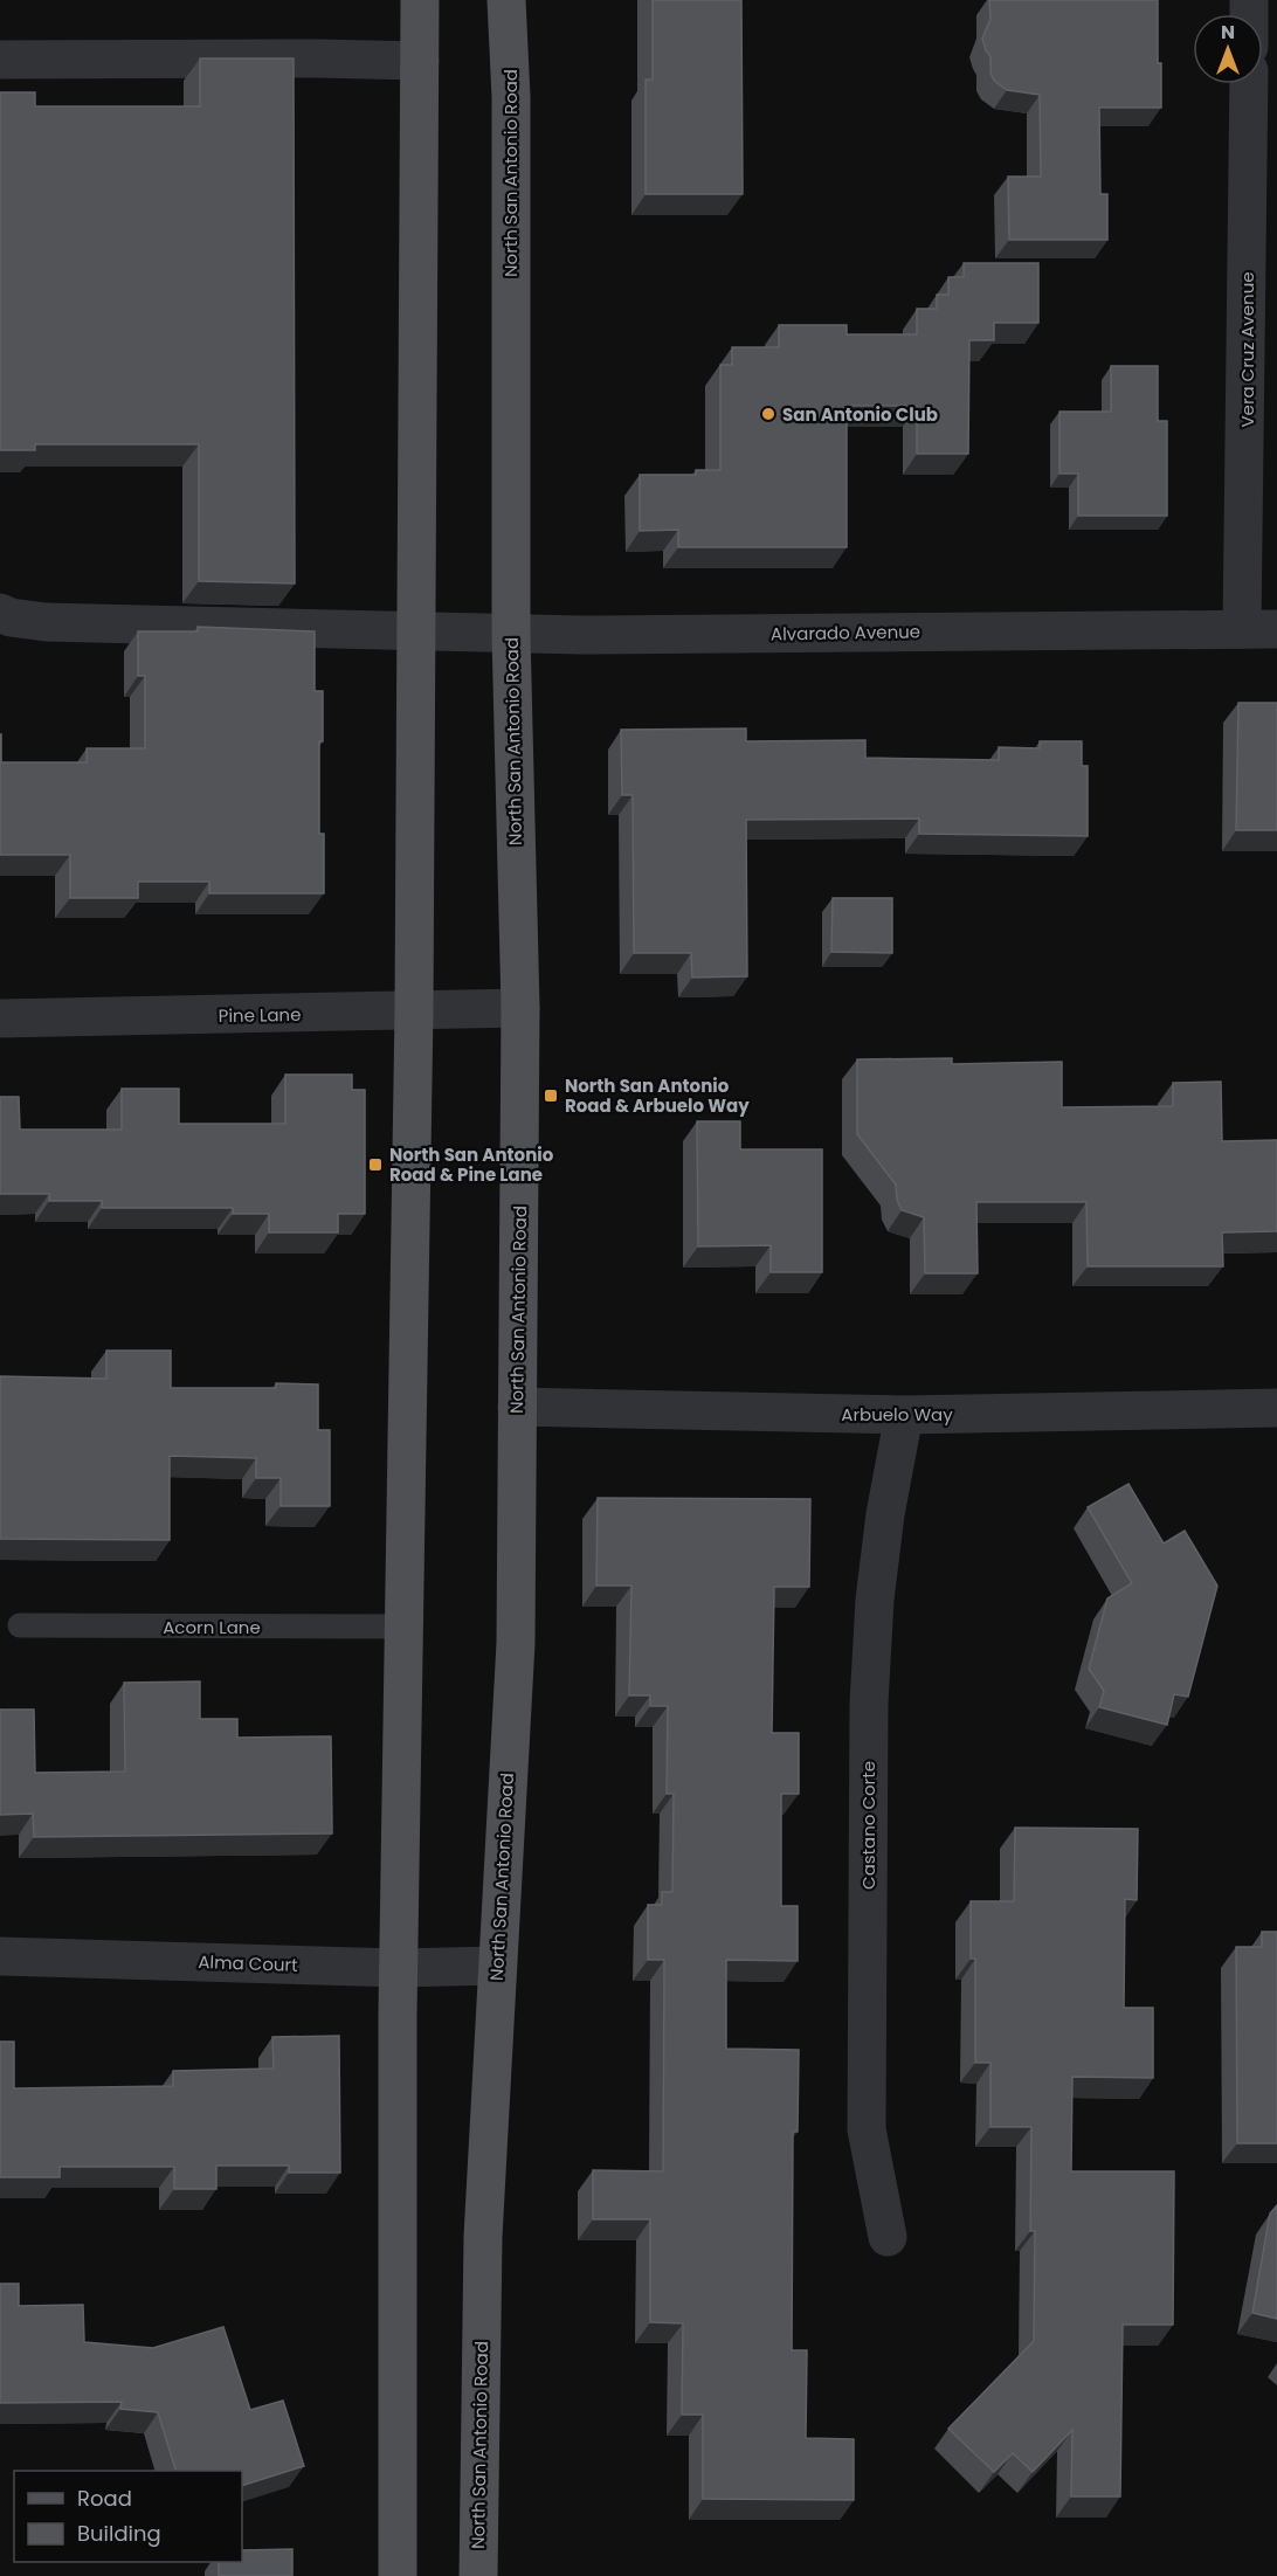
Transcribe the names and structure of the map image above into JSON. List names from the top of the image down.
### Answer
{
  "streets": {
    "main road": ["North San Antonio Road"],
    "street": [
      "Vera Cruz Avenue",
      "Alvarado Avenue",
      "Pine Lane",
      "Arbuelo Way",
      "Castano Corte",
      "Alma Court"
    ],
    "lane": ["Acorn Lane"]
  },
  "crossings": [
    ["North San Antonio Road", "Alvarado Avenue"],
    ["North San Antonio Road", "Pine Lane"],
    ["North San Antonio Road", "Arbuelo Way"],
    ["North San Antonio Road", "Alma Court"],
    ["Vera Cruz Avenue", "Alvarado Avenue"],
    ["Arbuelo Way", "Castano Corte"]
  ],
  "places": {
    "other": ["San Antonio Club"],
    "transit": ["North San Antonio Road & Arbuelo Way", "North San Antonio Road & Pine Lane"]
  },
  "legend": ["Road", "Building"],
  "north": "top"
}
